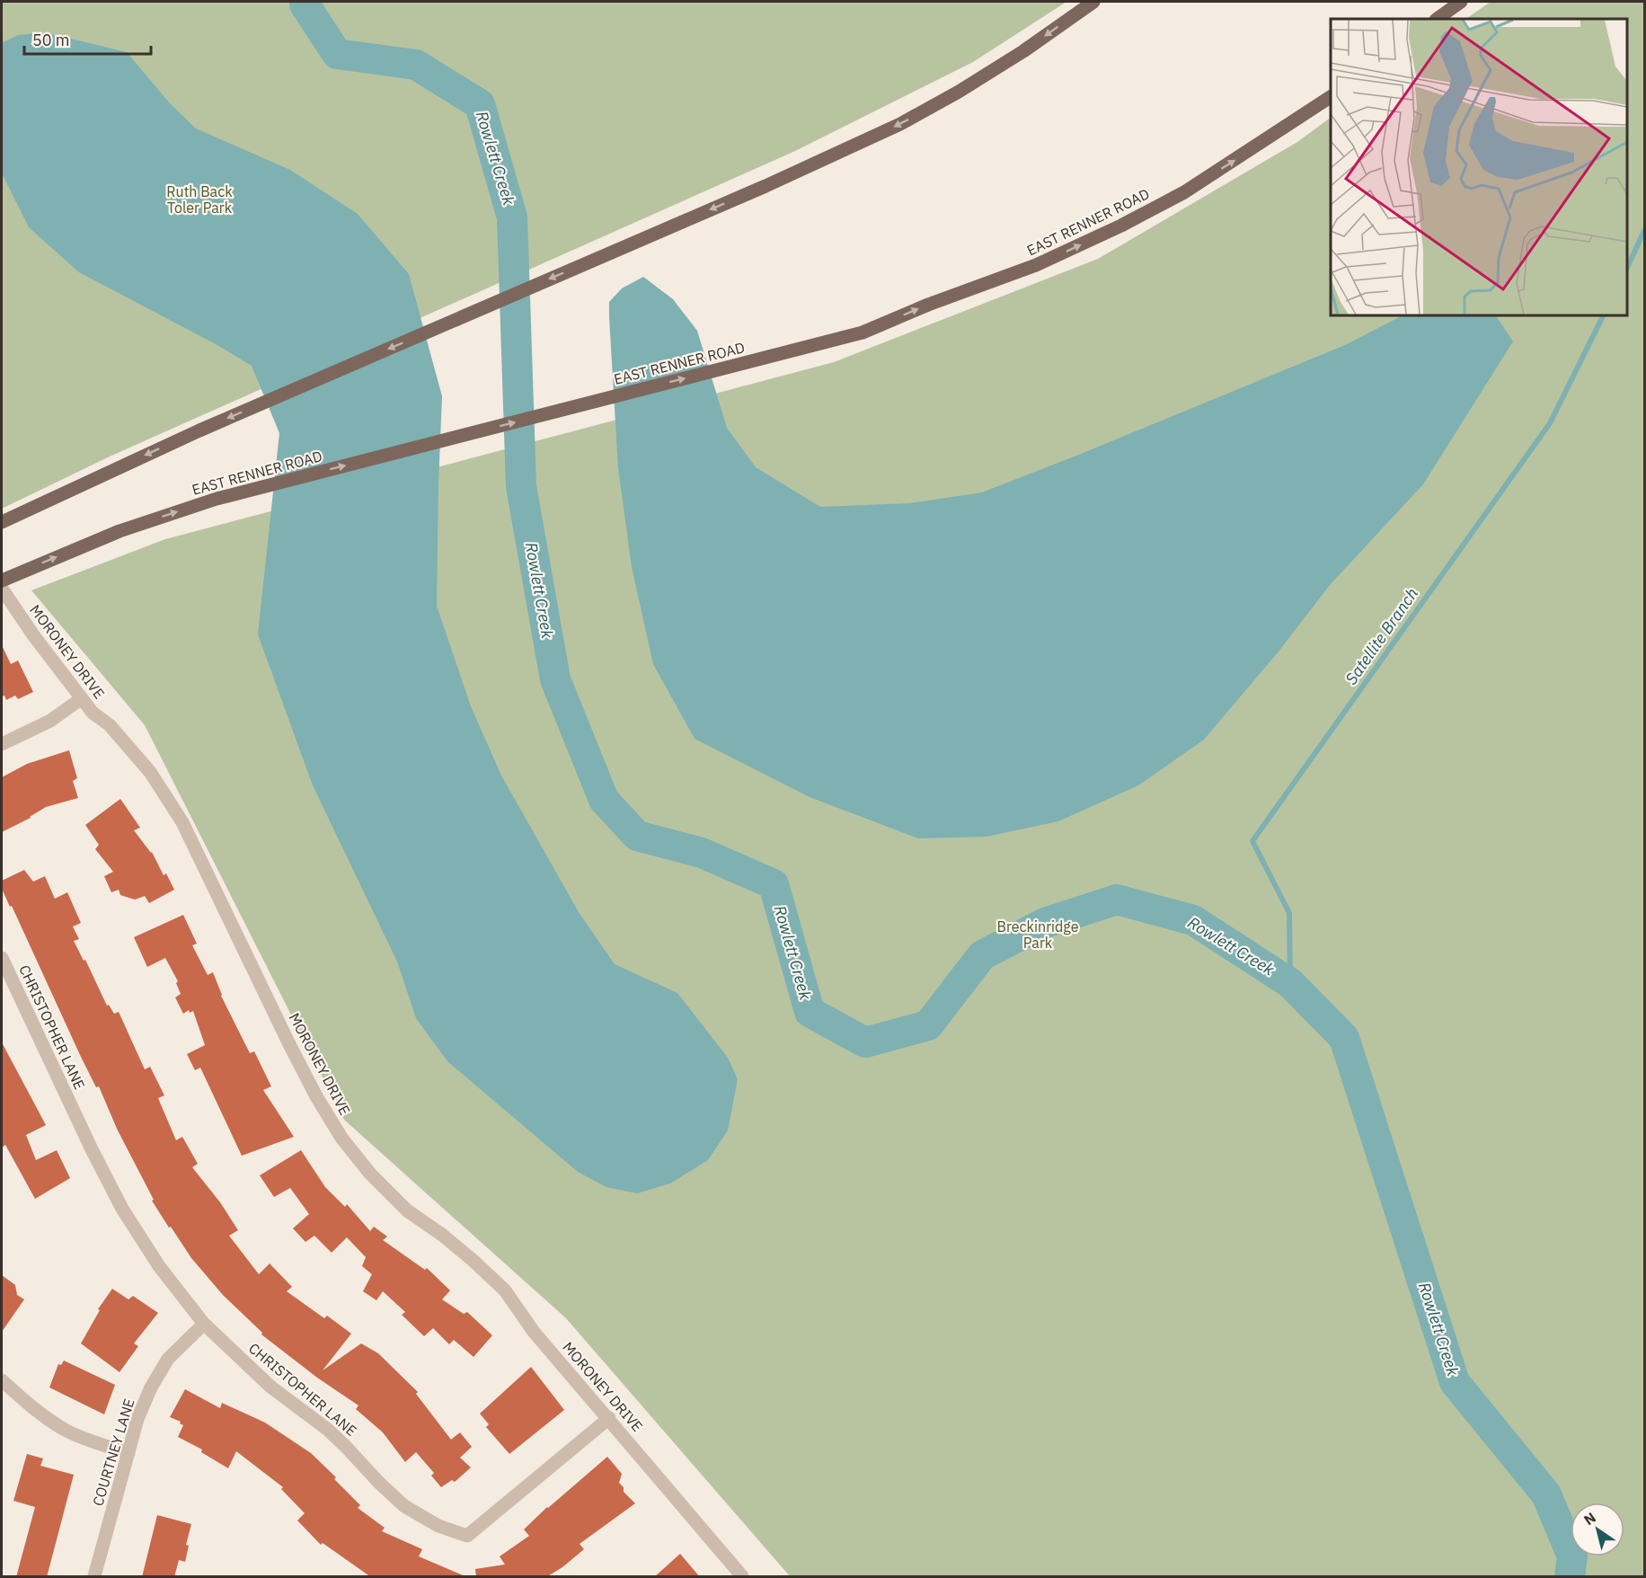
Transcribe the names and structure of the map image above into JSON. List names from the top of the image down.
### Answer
{
  "streets": {
    "main road": ["EAST RENNER ROAD"],
    "street": ["MORONEY DRIVE", "CHRISTOPHER LANE", "COURTNEY LANE"]
  },
  "crossings": [
    ["MORONEY DRIVE", "CHRISTOPHER LANE"],
    ["CHRISTOPHER LANE", "COURTNEY LANE"]
  ],
  "water": ["Rowlett Creek", "Satellite Branch"],
  "parks": ["Ruth Back Toler Park", "Breckinridge Park"],
  "scale_bar": "50 m",
  "north": "top left"
}
